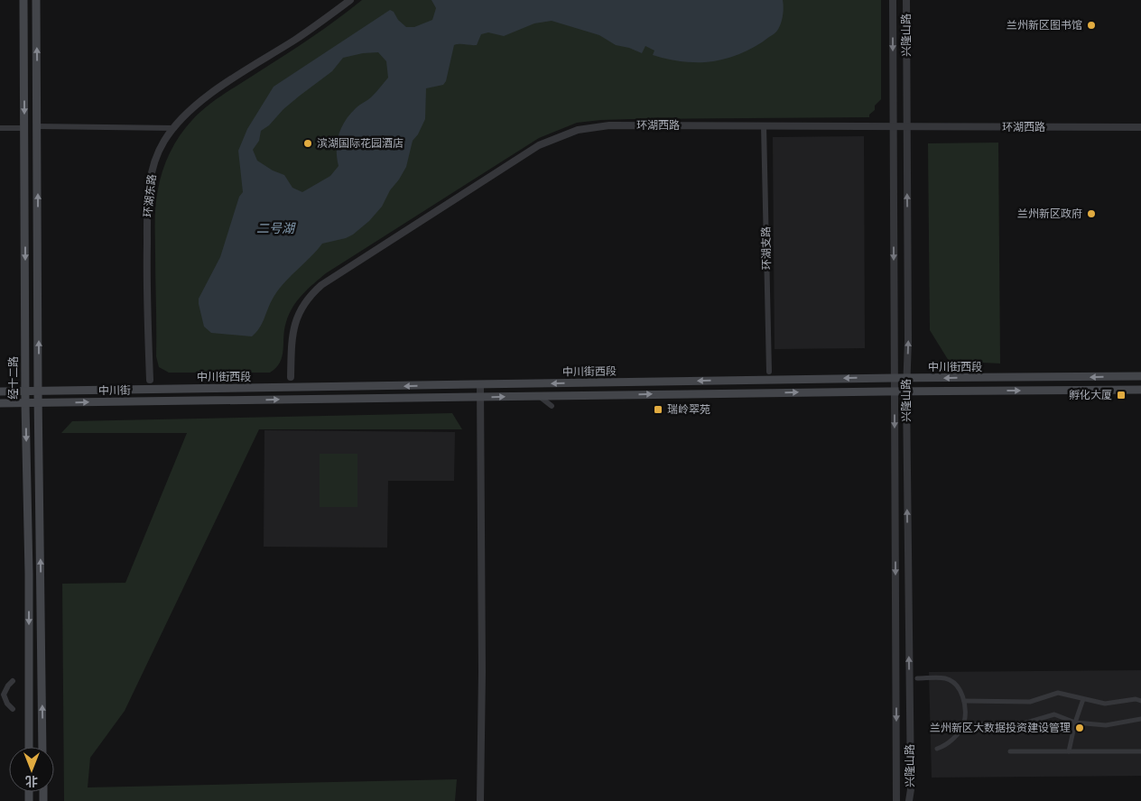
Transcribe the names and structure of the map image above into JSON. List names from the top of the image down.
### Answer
{
  "streets": {
    "main road": ["中川街西段", "经十二路", "中川街"],
    "street": [
      "兴隆山路",
      "环湖西路",
      "环湖东路",
      "环湖支路"
    ]
  },
  "crossings": [
    ["兴隆山路", "环湖西路"],
    ["兴隆山路", "中川街西段"],
    ["环湖西路", "环湖支路"],
    ["中川街西段", "经十二路"],
    ["中川街西段", "中川街"],
    ["经十二路", "中川街"]
  ],
  "one_way": ["中川街"],
  "water": ["二号湖"],
  "places": {
    "other": [
      "兰州新区图书馆",
      "滨湖国际花园酒店",
      "兰州新区政府",
      "兰州新区大数据投资建设管理"
    ],
    "transit": ["孵化大厦", "瑞岭翠苑"]
  },
  "north": "bottom"
}
